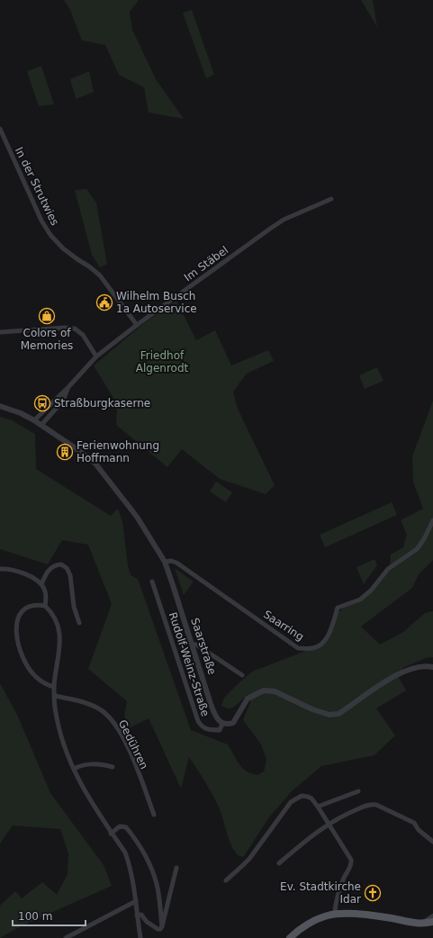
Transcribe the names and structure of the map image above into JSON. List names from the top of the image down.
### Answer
{
  "streets": {
    "street": [
      "In der Strutwies",
      "Im Stäbel",
      "Saarring",
      "Saarstraße",
      "Rudolf-Weinz-Straße",
      "Gedühren"
    ]
  },
  "crossings": [
    ["In der Strutwies", "Im Stäbel"],
    ["Im Stäbel", "Saarstraße"],
    ["Saarring", "Saarstraße"],
    ["Saarstraße", "Rudolf-Weinz-Straße"]
  ],
  "parks": ["Friedhof Algenrodt"],
  "places": {
    "public building": ["Wilhelm Busch 1a Autoservice"],
    "shop": ["Colors of Memories"],
    "bus stop": ["Straßburgkaserne"],
    "building": ["Ferienwohnung Hoffmann"],
    "church": ["Ev. Stadtkirche Idar"]
  },
  "scale_bar": "100 m"
}
